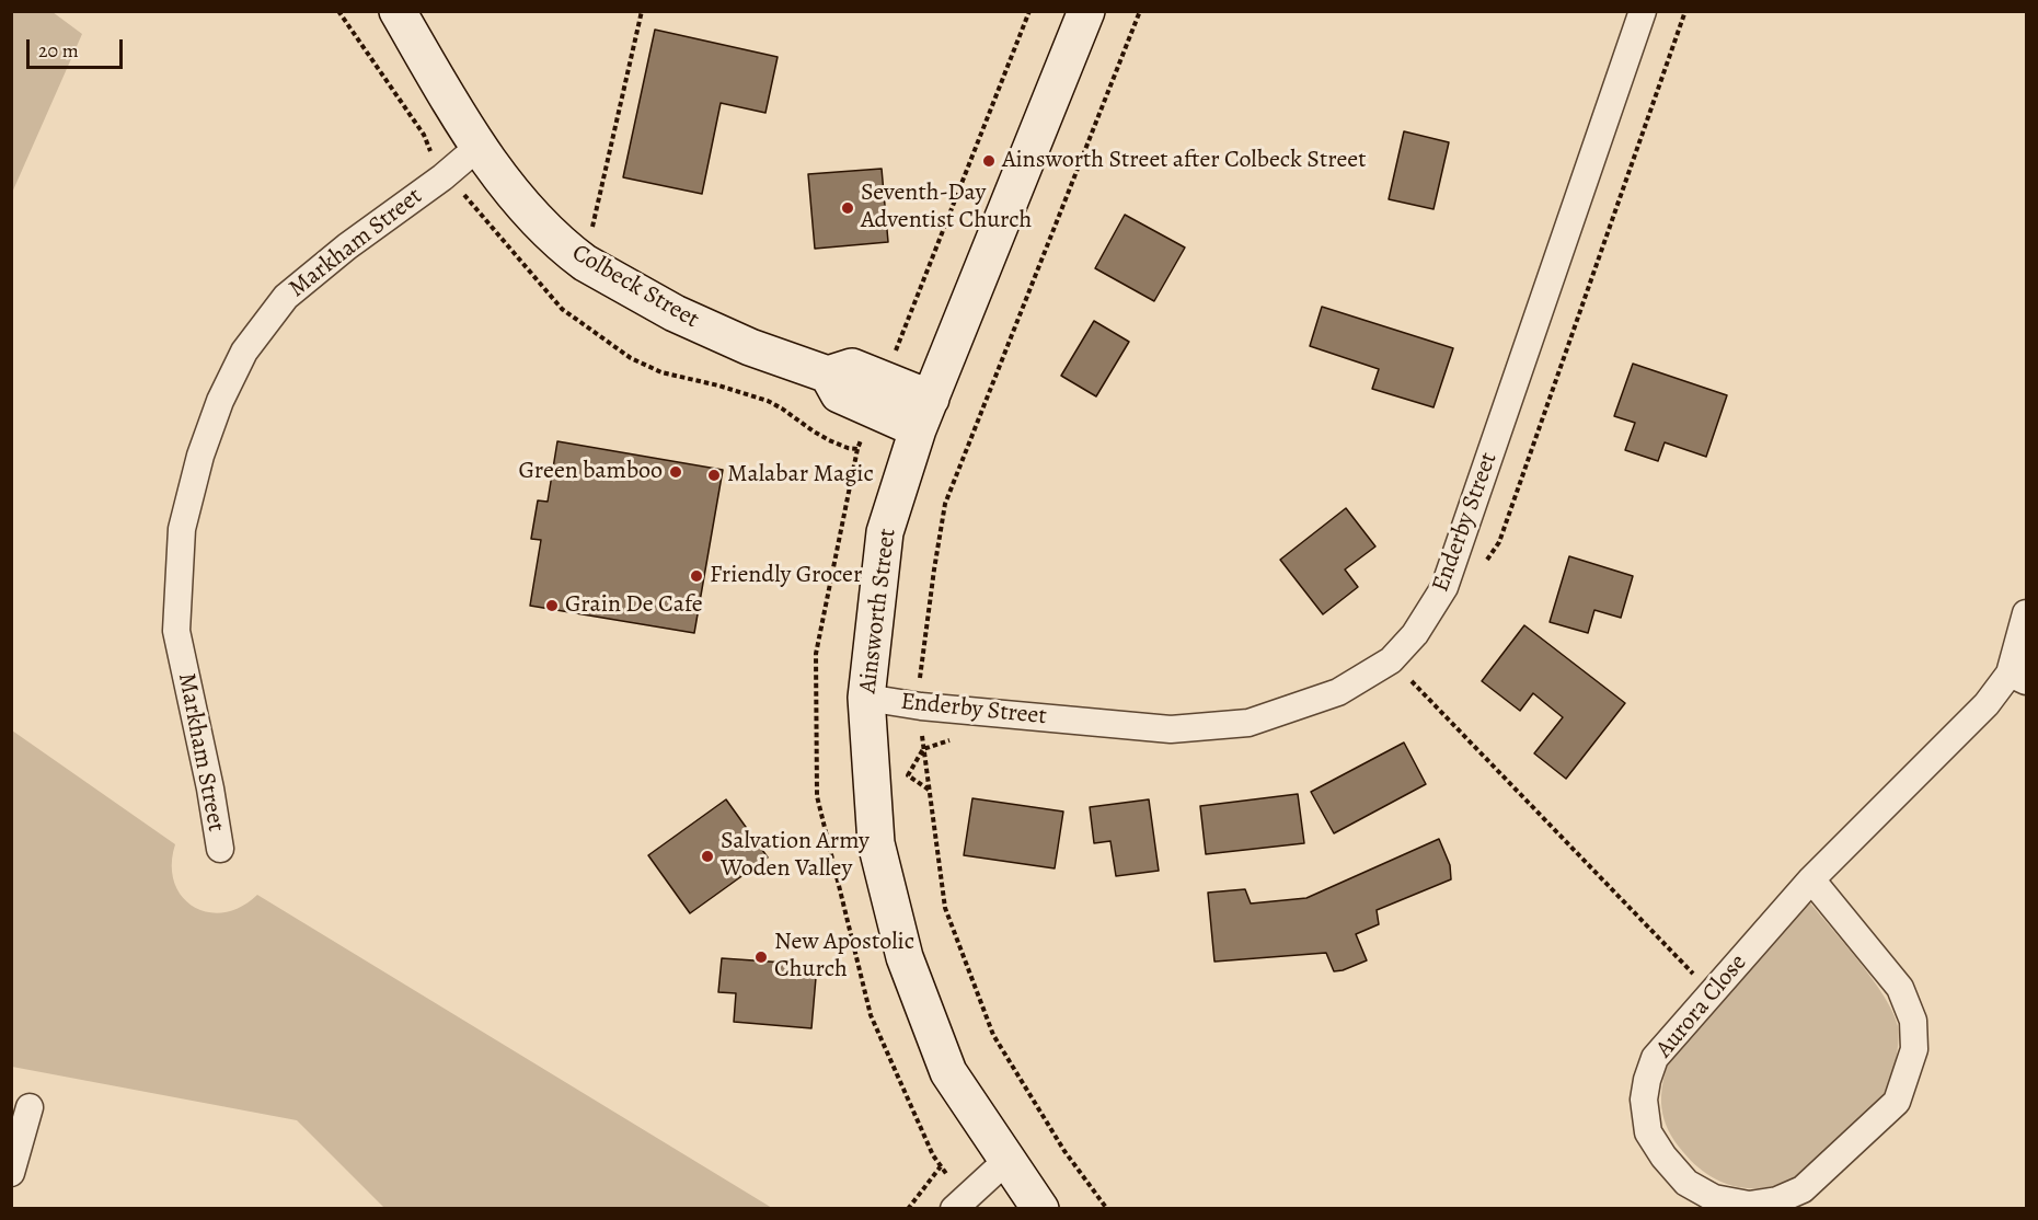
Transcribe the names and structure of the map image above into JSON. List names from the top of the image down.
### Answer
{
  "streets": {
    "street": [
      "Markham Street",
      "Colbeck Street",
      "Enderby Street",
      "Ainsworth Street",
      "Aurora Close"
    ]
  },
  "crossings": [
    ["Markham Street", "Colbeck Street"],
    ["Colbeck Street", "Ainsworth Street"],
    ["Enderby Street", "Ainsworth Street"]
  ],
  "places": [
    "Ainsworth Street after Colbeck Street",
    "Seventh-Day Adventist Church",
    "Green bamboo",
    "Malabar Magic",
    "Friendly Grocer",
    "Grain De Cafe",
    "Salvation Army Woden Valley",
    "New Apostolic Church"
  ],
  "scale_bar": "20 m"
}
